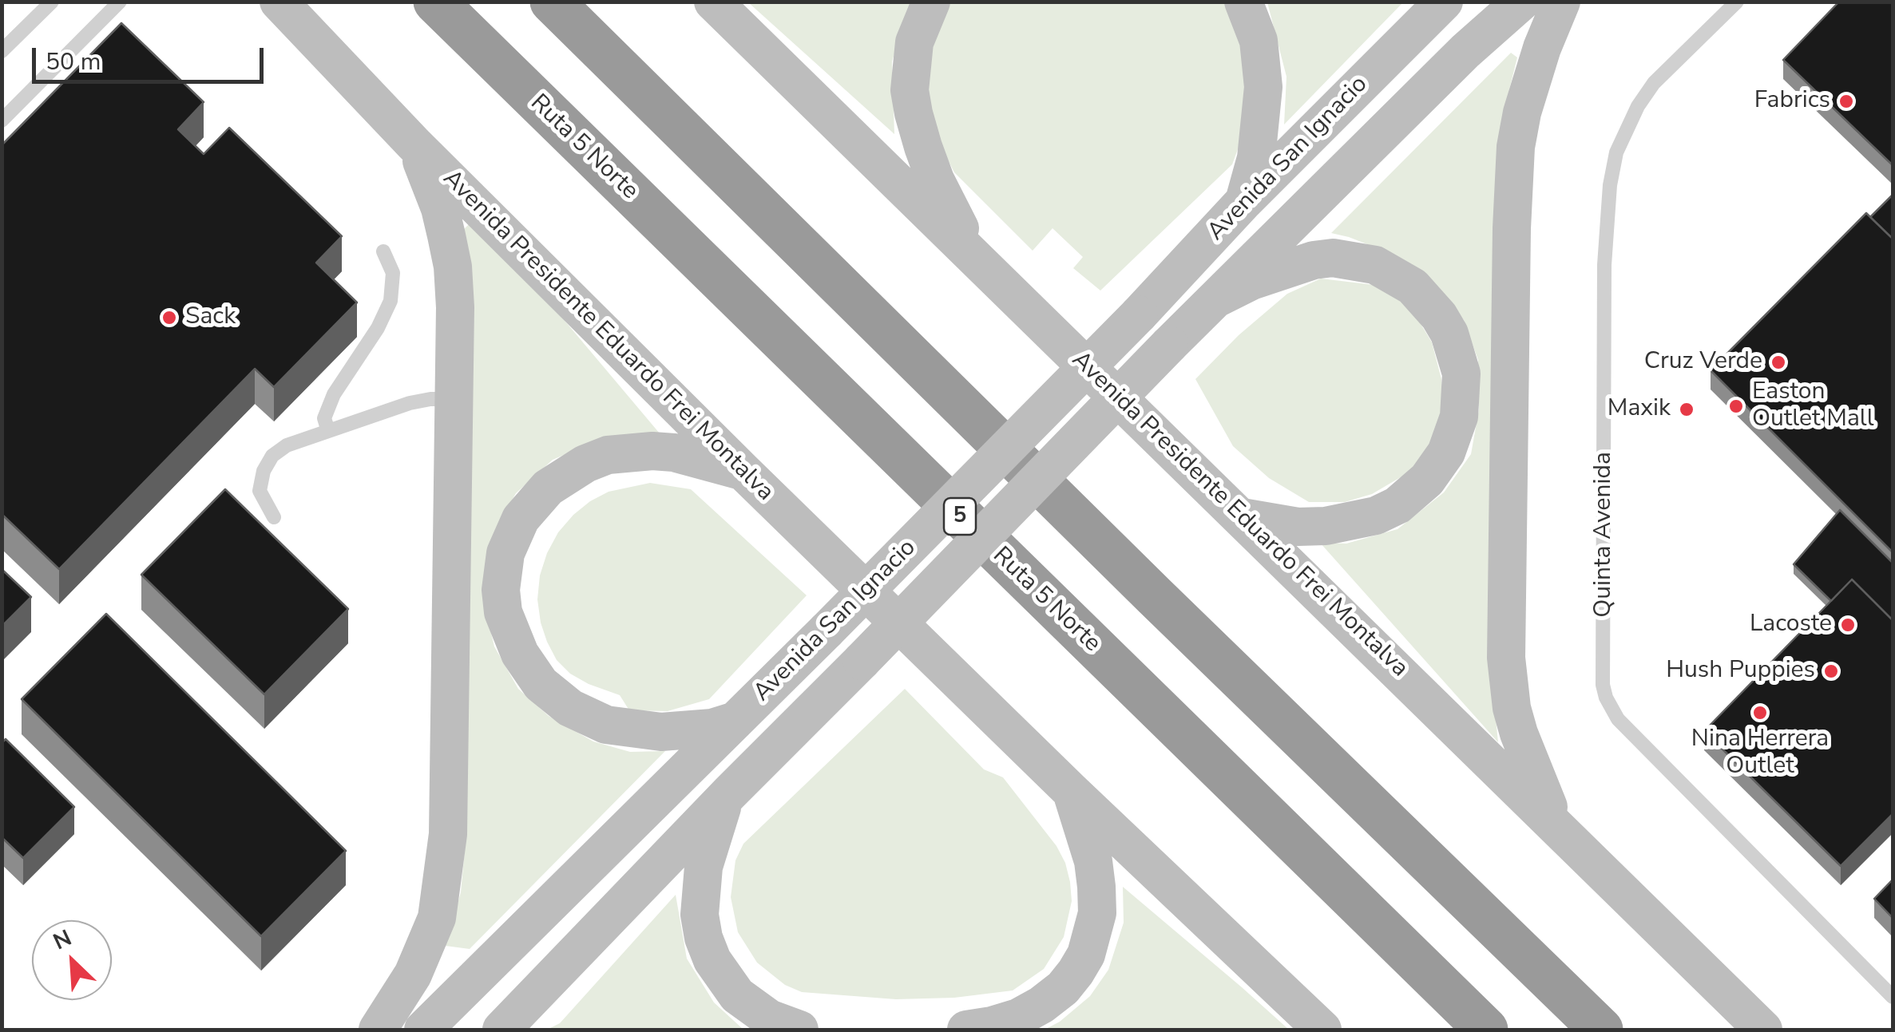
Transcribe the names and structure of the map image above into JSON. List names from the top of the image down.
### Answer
{
  "streets": {
    "highway": ["Ruta 5 Norte", "5"],
    "main road": ["Avenida San Ignacio", "Avenida Presidente Eduardo Frei Montalva"],
    "lane": ["Quinta Avenida"]
  },
  "places": [
    "Fabrics",
    "Sack",
    "Cruz Verde",
    "Easton Outlet Mall",
    "Maxik",
    "Lacoste",
    "Hush Puppies",
    "Nina Herrera Outlet"
  ],
  "scale_bar": "50 m",
  "north": "top left"
}
